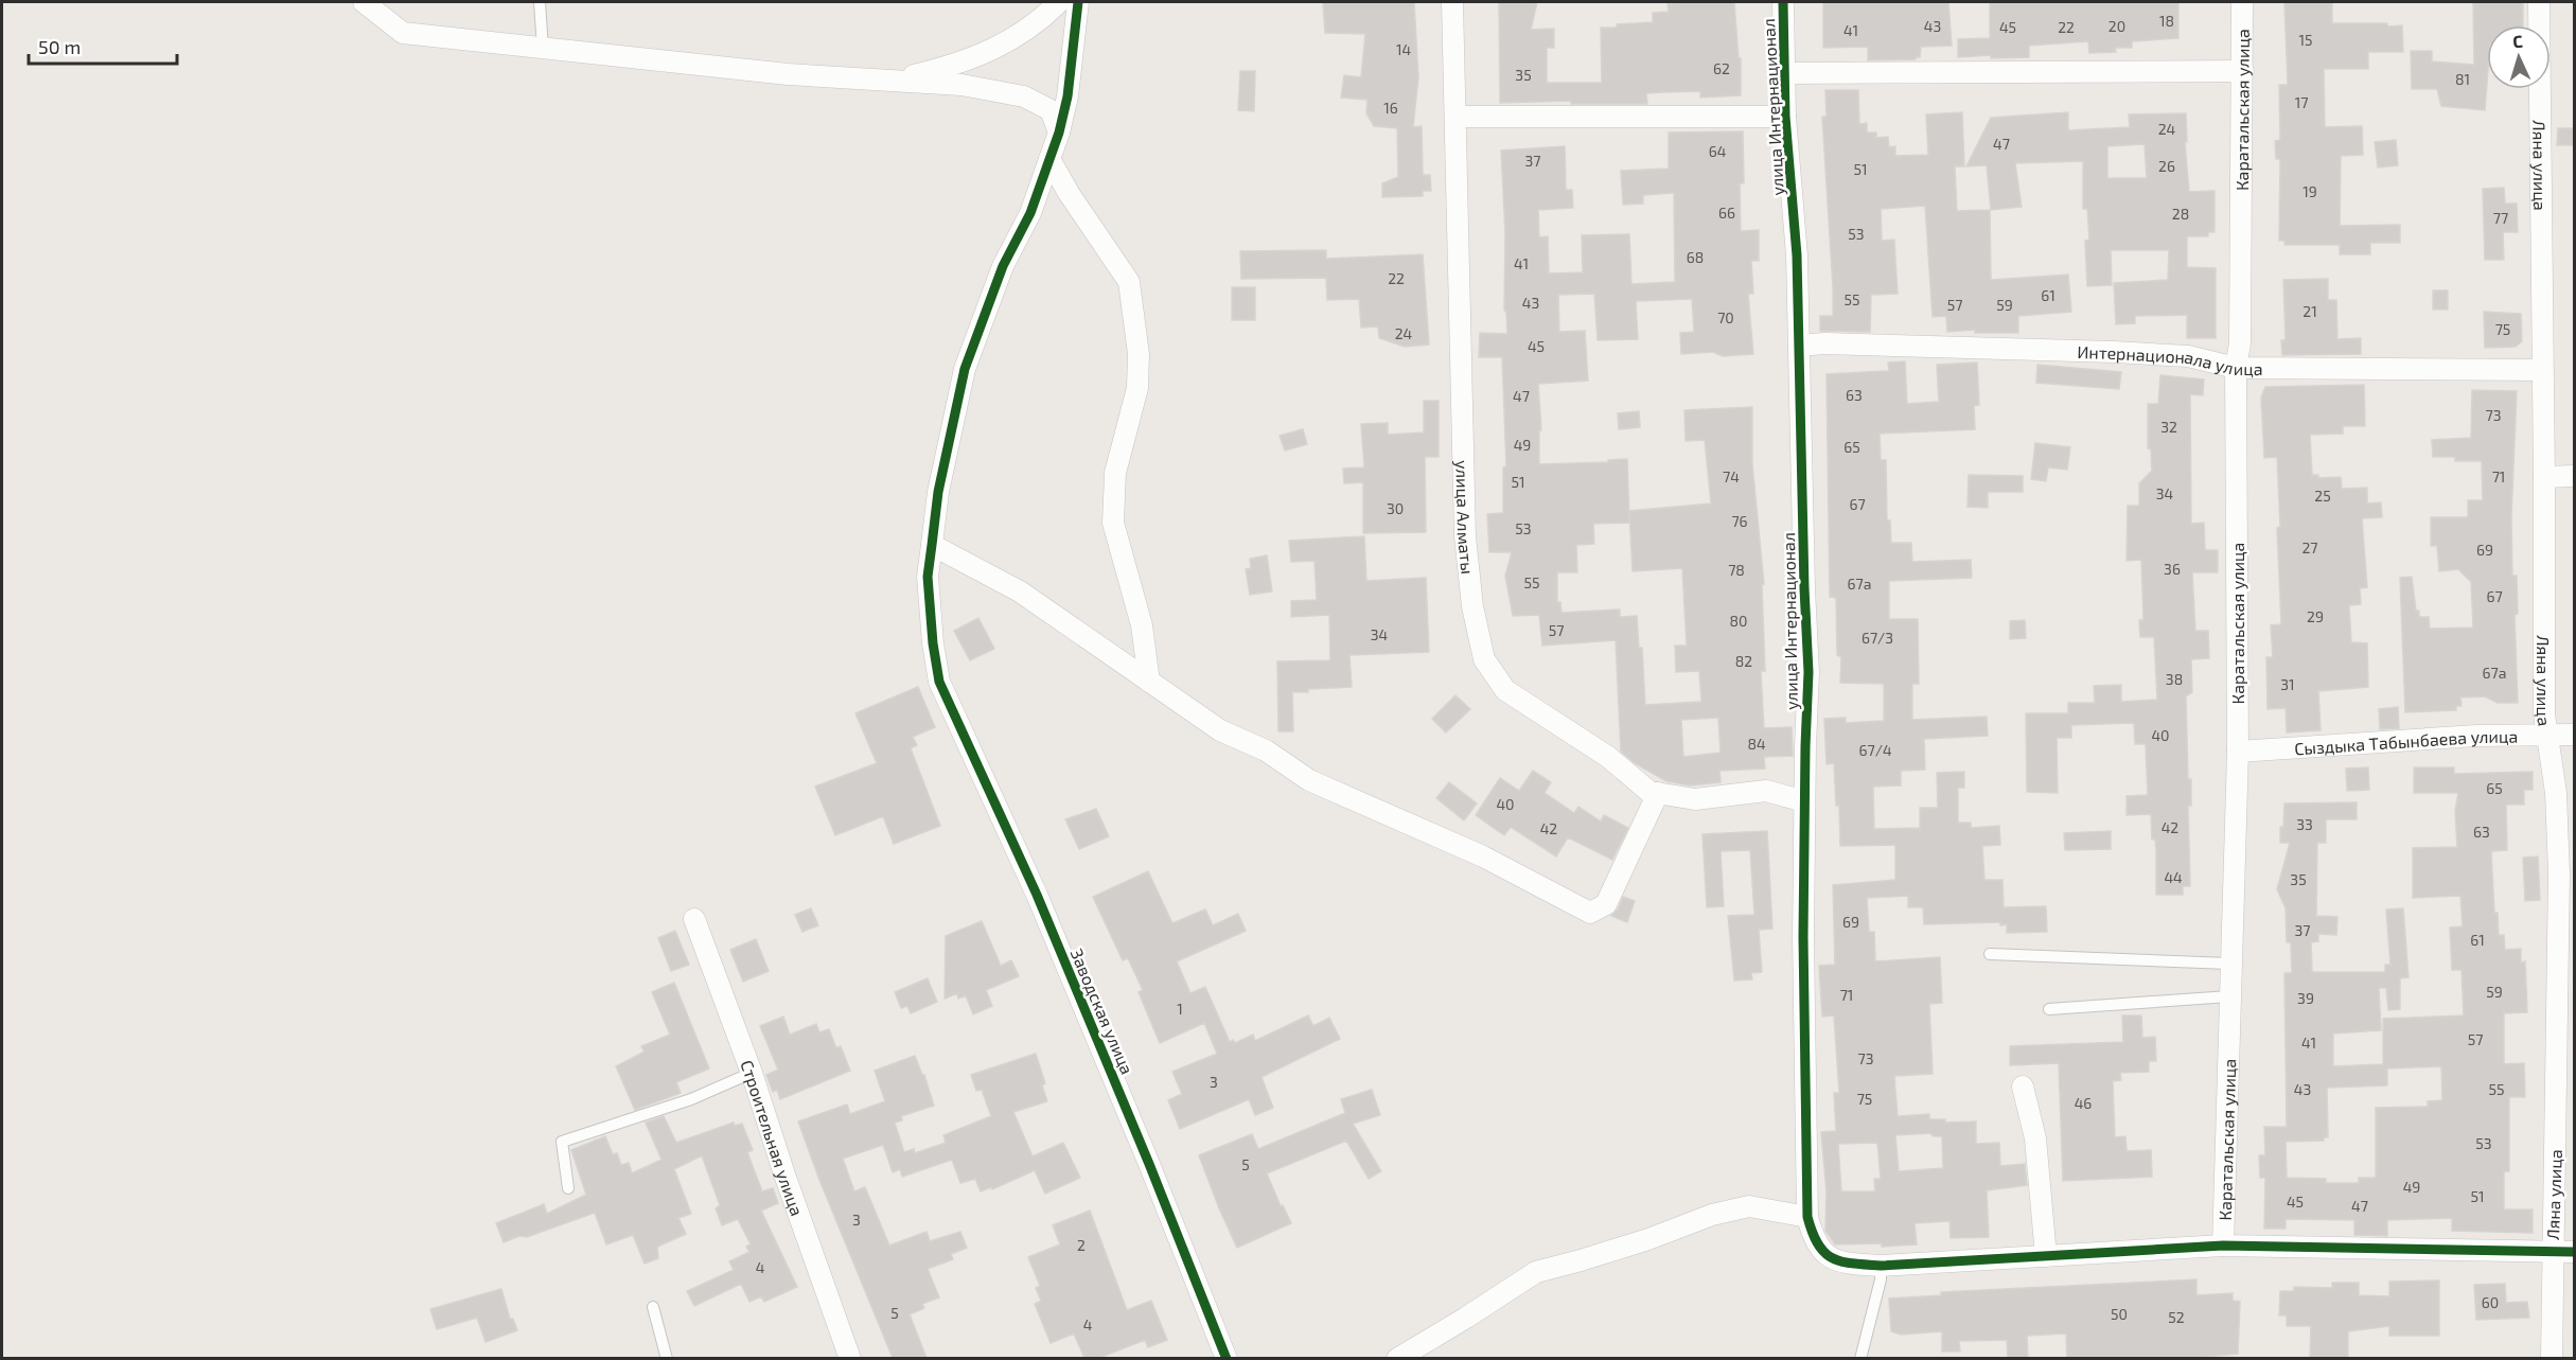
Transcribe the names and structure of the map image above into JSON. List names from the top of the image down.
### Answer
{
  "streets": {
    "street": [
      "улица Интернационал",
      "Каратальская улица",
      "Ляна улица",
      "Интернационала улица",
      "улица Алматы",
      "Сыздыка Табынбаева улица",
      "Заводская улица",
      "Строительная улица"
    ]
  },
  "crossings": [
    ["улица Интернационал", "Каратальская улица"],
    ["улица Интернационал", "Ляна улица"],
    ["улица Интернационал", "Интернационала улица"],
    ["улица Интернационал", "улица Алматы"],
    ["Каратальская улица", "Интернационала улица"],
    ["Каратальская улица", "Сыздыка Табынбаева улица"],
    ["Ляна улица", "Интернационала улица"],
    ["Ляна улица", "Сыздыка Табынбаева улица"]
  ],
  "house_numbers": [
    "18",
    "43",
    "20",
    "45",
    "22",
    "41",
    "15",
    "14",
    "62",
    "35",
    "81",
    "17",
    "16",
    "24",
    "47",
    "64",
    "37",
    "26",
    "51",
    "19",
    "66",
    "28",
    "77",
    "53",
    "68",
    "41",
    "22",
    "61",
    "55",
    "43",
    "57",
    "59",
    "21",
    "70",
    "75",
    "24",
    "45",
    "63",
    "47",
    "73",
    "32",
    "49",
    "65",
    "74",
    "71",
    "51",
    "34",
    "25",
    "67",
    "30",
    "76",
    "53",
    "27",
    "69",
    "36",
    "78",
    "55",
    "67а",
    "67",
    "29",
    "80",
    "57",
    "34",
    "67/3",
    "82",
    "67а",
    "38",
    "31",
    "40",
    "84",
    "67/4",
    "65",
    "40",
    "33",
    "42",
    "42",
    "63",
    "44",
    "35",
    "69",
    "37",
    "61",
    "59",
    "71",
    "39",
    "1",
    "57",
    "41",
    "73",
    "3",
    "43",
    "55",
    "75",
    "46",
    "53",
    "5",
    "49",
    "51",
    "45",
    "47",
    "3",
    "2",
    "4",
    "60",
    "5",
    "50",
    "52",
    "4"
  ],
  "scale_bar": "50 m",
  "north": "top"
}
